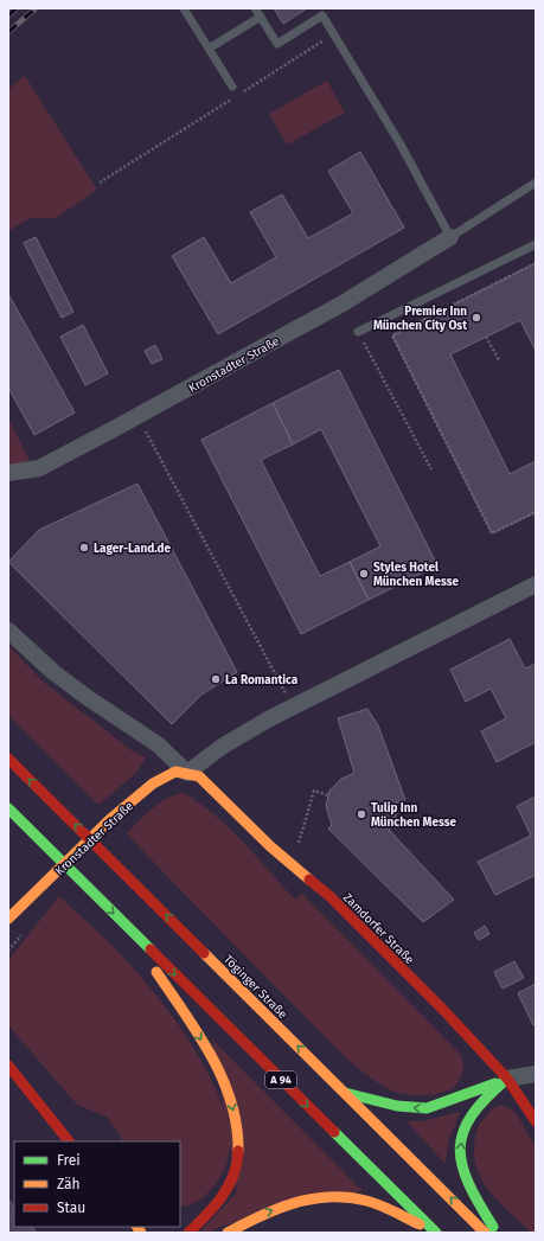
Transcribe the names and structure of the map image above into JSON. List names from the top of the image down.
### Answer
{
  "streets": {
    "main road": [
      "Kronstadter Straße",
      "Zamdorfer Straße",
      "Töginger Straße",
      "A 94"
    ]
  },
  "crossings": [
    ["Kronstadter Straße", "Zamdorfer Straße"]
  ],
  "places": [
    "Premier Inn München City Ost",
    "Lager-Land.de",
    "Styles Hotel München Messe",
    "La Romantica",
    "Tulip Inn München Messe"
  ],
  "legend": ["Frei", "Zäh", "Stau"]
}
